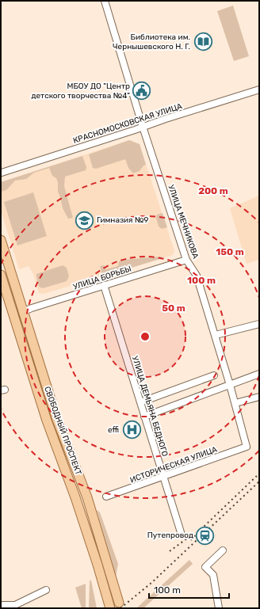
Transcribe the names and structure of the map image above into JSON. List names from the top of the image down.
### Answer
{
  "streets": {
    "main road": ["СВОБОДНЫЙ ПРОСПЕКТ"],
    "street": [
      "КРАСНОМОСКОВСКАЯ УЛИЦА",
      "УЛИЦА МЕЧНИКОВА",
      "УЛИЦА БОРЬБЫ",
      "УЛИЦА ДЕМЬЯНА БЕДНОГО",
      "ИСТОРИЧЕСКАЯ УЛИЦА"
    ]
  },
  "crossings": [
    ["КРАСНОМОСКОВСКАЯ УЛИЦА", "УЛИЦА МЕЧНИКОВА"],
    ["УЛИЦА МЕЧНИКОВА", "УЛИЦА БОРЬБЫ"],
    ["УЛИЦА МЕЧНИКОВА", "ИСТОРИЧЕСКАЯ УЛИЦА"],
    ["УЛИЦА БОРЬБЫ", "УЛИЦА ДЕМЬЯНА БЕДНОГО"],
    ["УЛИЦА БОРЬБЫ", "СВОБОДНЫЙ ПРОСПЕКТ"],
    ["УЛИЦА ДЕМЬЯНА БЕДНОГО", "ИСТОРИЧЕСКАЯ УЛИЦА"]
  ],
  "places": {
    "library": ["Библиотека им. Чернышевского Н. Г."],
    "public building": ["МБОУ ДО \"Центр детского творчества №4\""],
    "school or university": ["Гимназия №9"],
    "hospital": ["effi"],
    "station": ["Путепровод"]
  },
  "scale_bar": "100 m",
  "rings": [
    "200 m",
    "150 m",
    "100 m",
    "50 m"
  ]
}
